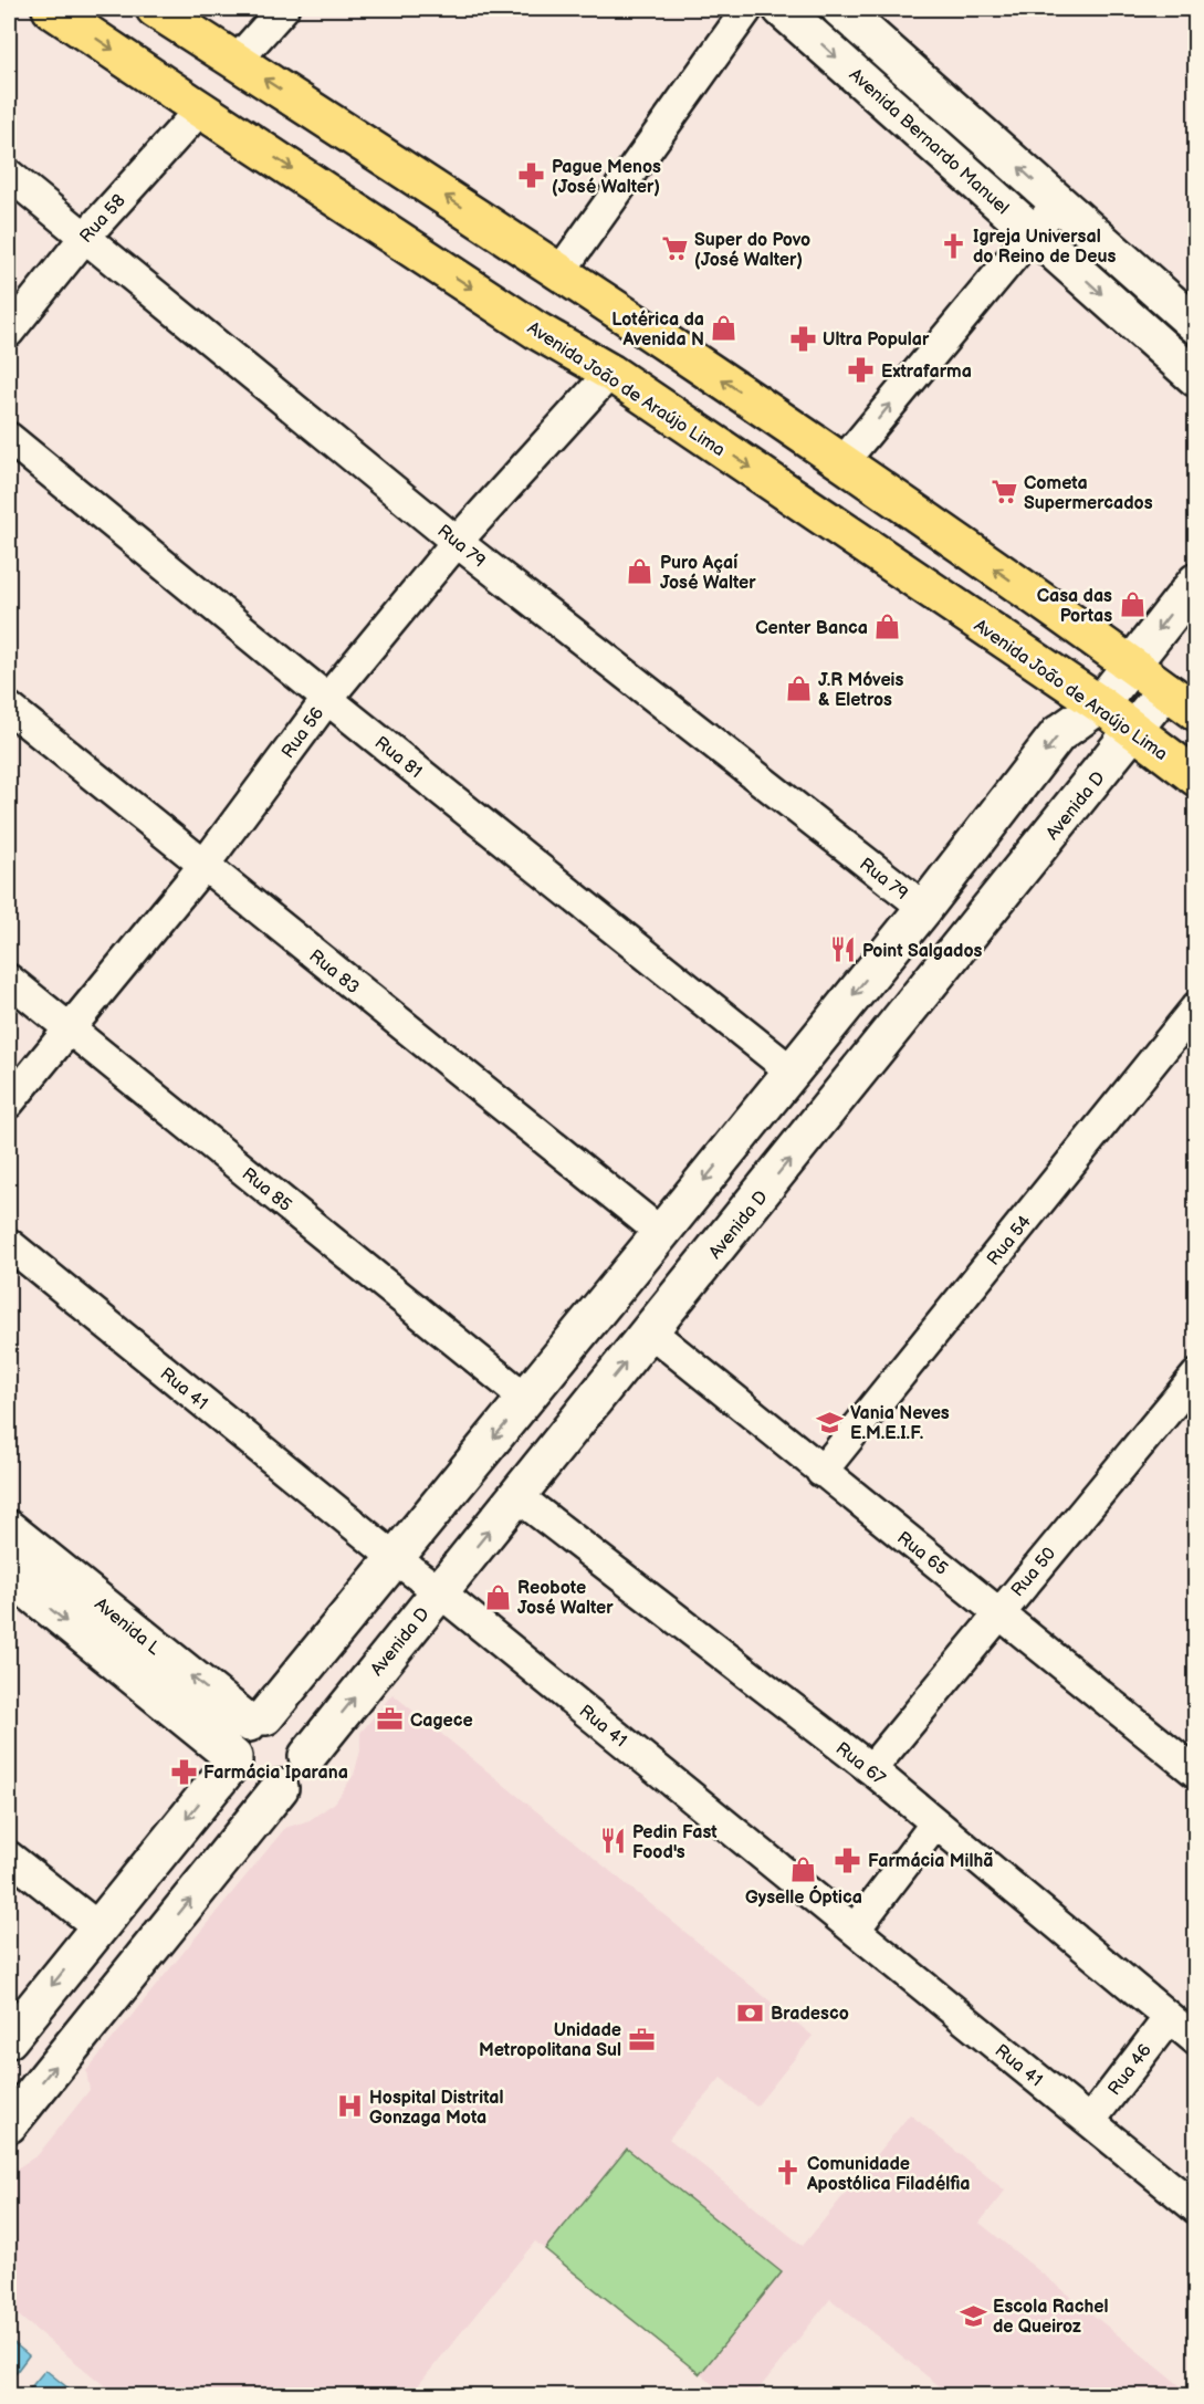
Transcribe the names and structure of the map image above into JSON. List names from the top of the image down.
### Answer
{
  "streets": {
    "main road": [
      "Avenida Bernardo Manuel",
      "Avenida João de Araújo Lima",
      "Avenida D",
      "Avenida L"
    ],
    "street": [
      "Rua 58",
      "Rua 79",
      "Rua 56",
      "Rua 81",
      "Rua 83",
      "Rua 85",
      "Rua 54",
      "Rua 41",
      "Rua 65",
      "Rua 50",
      "Rua 67",
      "Rua 46"
    ]
  },
  "crossings": [
    ["Rua 58", "Avenida João de Araújo Lima"],
    ["Rua 58", "Rua 79"],
    ["Avenida João de Araújo Lima", "Rua 56"],
    ["Avenida João de Araújo Lima", "Avenida D"],
    ["Rua 79", "Rua 56"],
    ["Rua 56", "Rua 81"],
    ["Rua 56", "Rua 83"],
    ["Rua 56", "Rua 85"],
    ["Avenida D", "Rua 41"],
    ["Avenida D", "Rua 65"],
    ["Avenida D", "Avenida L"],
    ["Avenida D", "Rua 67"],
    ["Rua 54", "Rua 65"],
    ["Rua 41", "Rua 46"],
    ["Rua 65", "Rua 50"],
    ["Rua 50", "Rua 67"],
    ["Rua 67", "Rua 46"]
  ],
  "places": {
    "pharmacy": [
      "Pague Menos (José Walter)",
      "Ultra Popular",
      "Extrafarma",
      "Farmácia Iparana",
      "Farmácia Milhã"
    ],
    "church": ["Igreja Universal do Reino de Deus", "Comunidade Apostólica Filadélfia"],
    "supermarket": ["Super do Povo (José Walter)", "Cometa Supermercados"],
    "shop": [
      "Lotérica da Avenida N",
      "Puro Açaí José Walter",
      "Casa das Portas",
      "Center Banca",
      "J.R Móveis & Eletros",
      "Reobote José Walter",
      "Gyselle Óptica"
    ],
    "restaurant": ["Point Salgados", "Pedin Fast Food's"],
    "school or university": ["Vania Neves E.M.E.I.F.", "Escola Rachel de Queiroz"],
    "office": ["Cagece", "Unidade Metropolitana Sul"],
    "bank": ["Bradesco"],
    "hospital": ["Hospital Distrital Gonzaga Mota"]
  }
}
